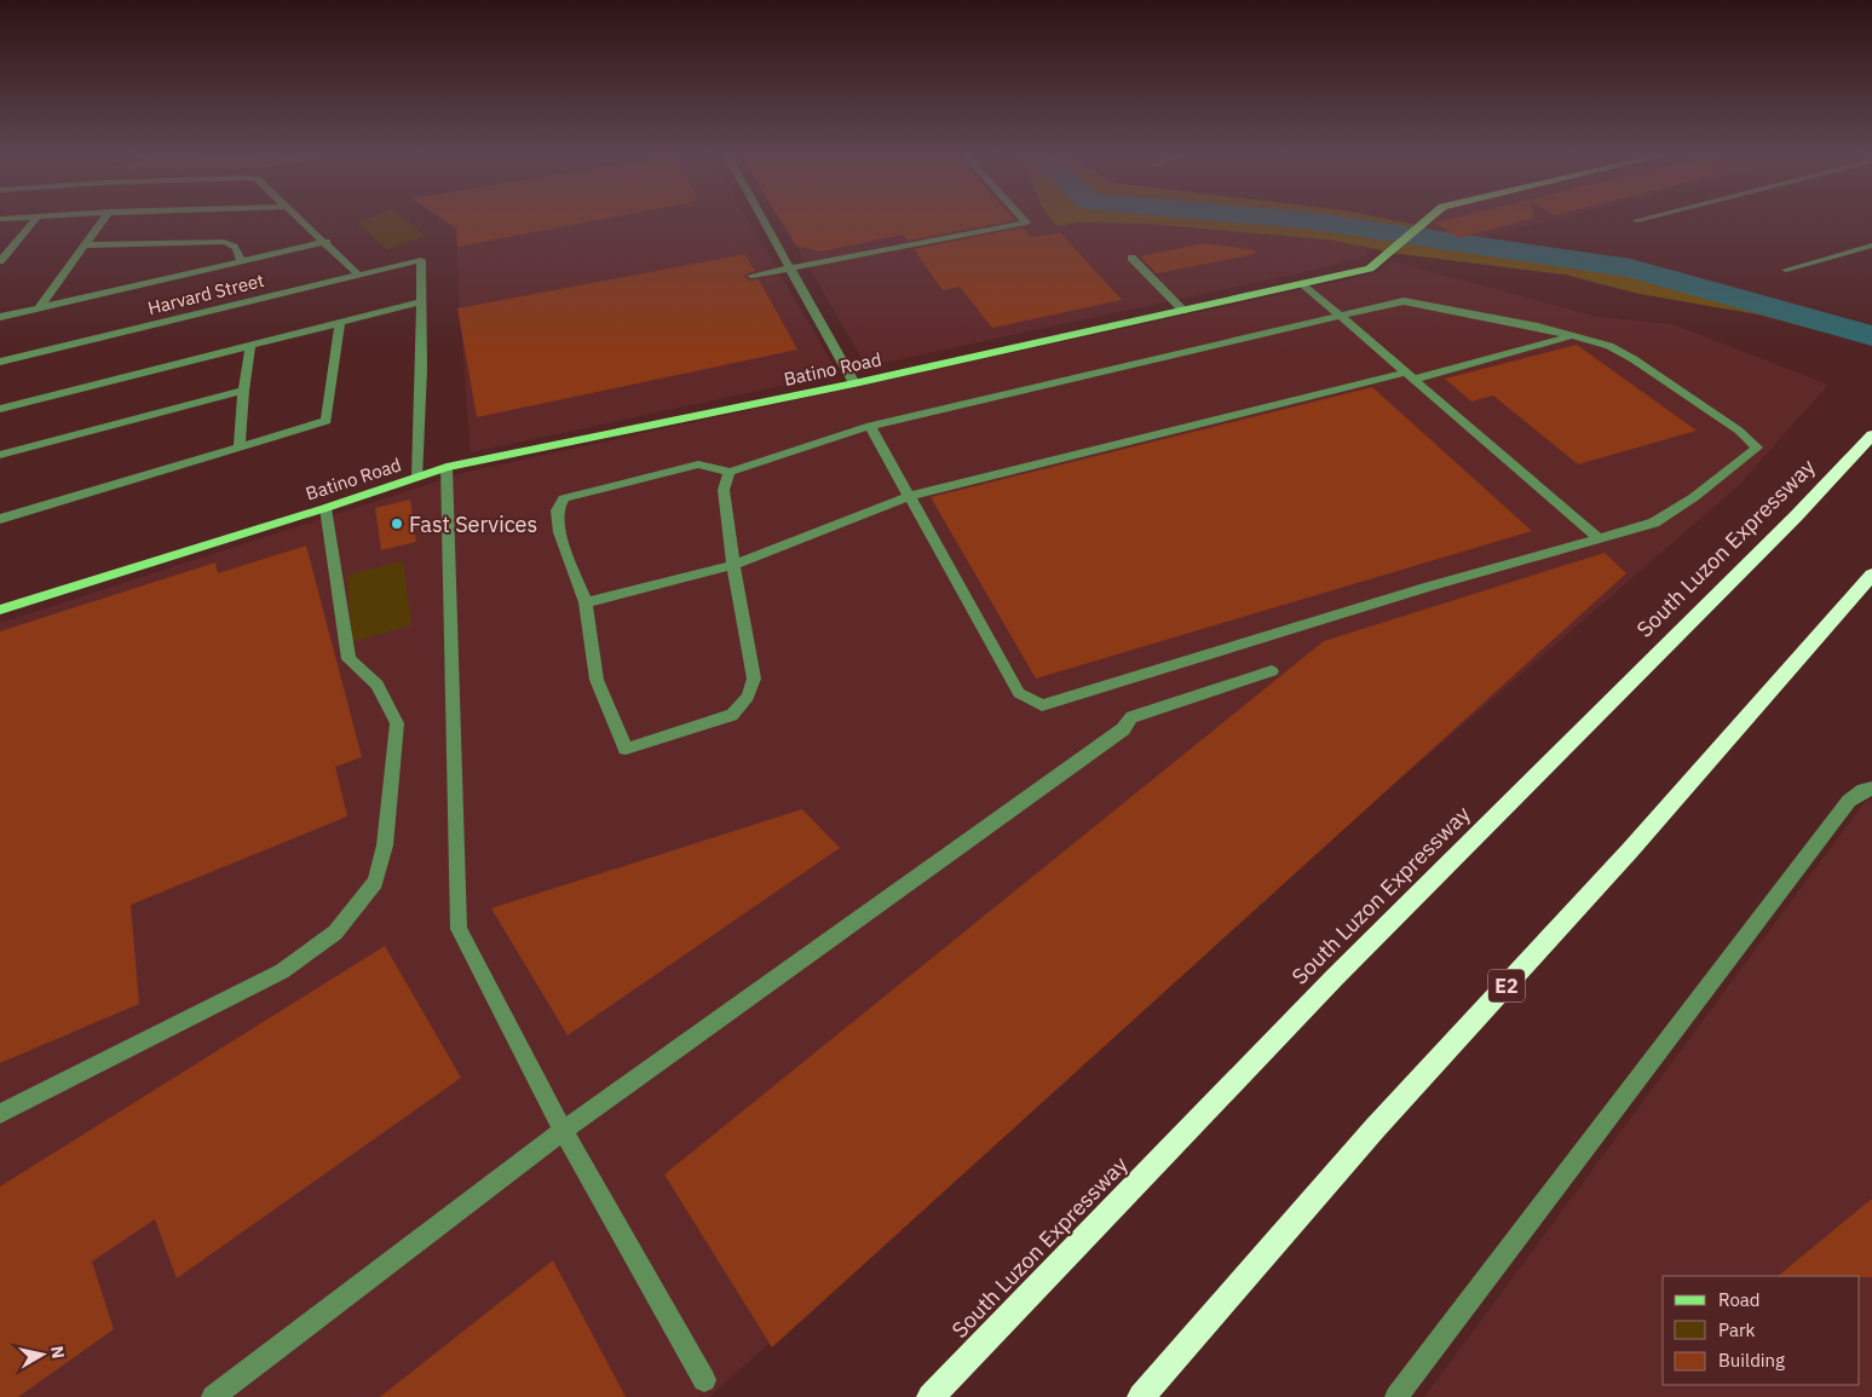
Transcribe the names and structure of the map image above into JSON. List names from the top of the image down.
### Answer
{
  "streets": {
    "highway": ["South Luzon Expressway", "E2"],
    "main road": ["Batino Road"],
    "street": ["Harvard Street"]
  },
  "places": ["Fast Services"],
  "legend": ["Road", "Park", "Building"],
  "north": "right"
}
